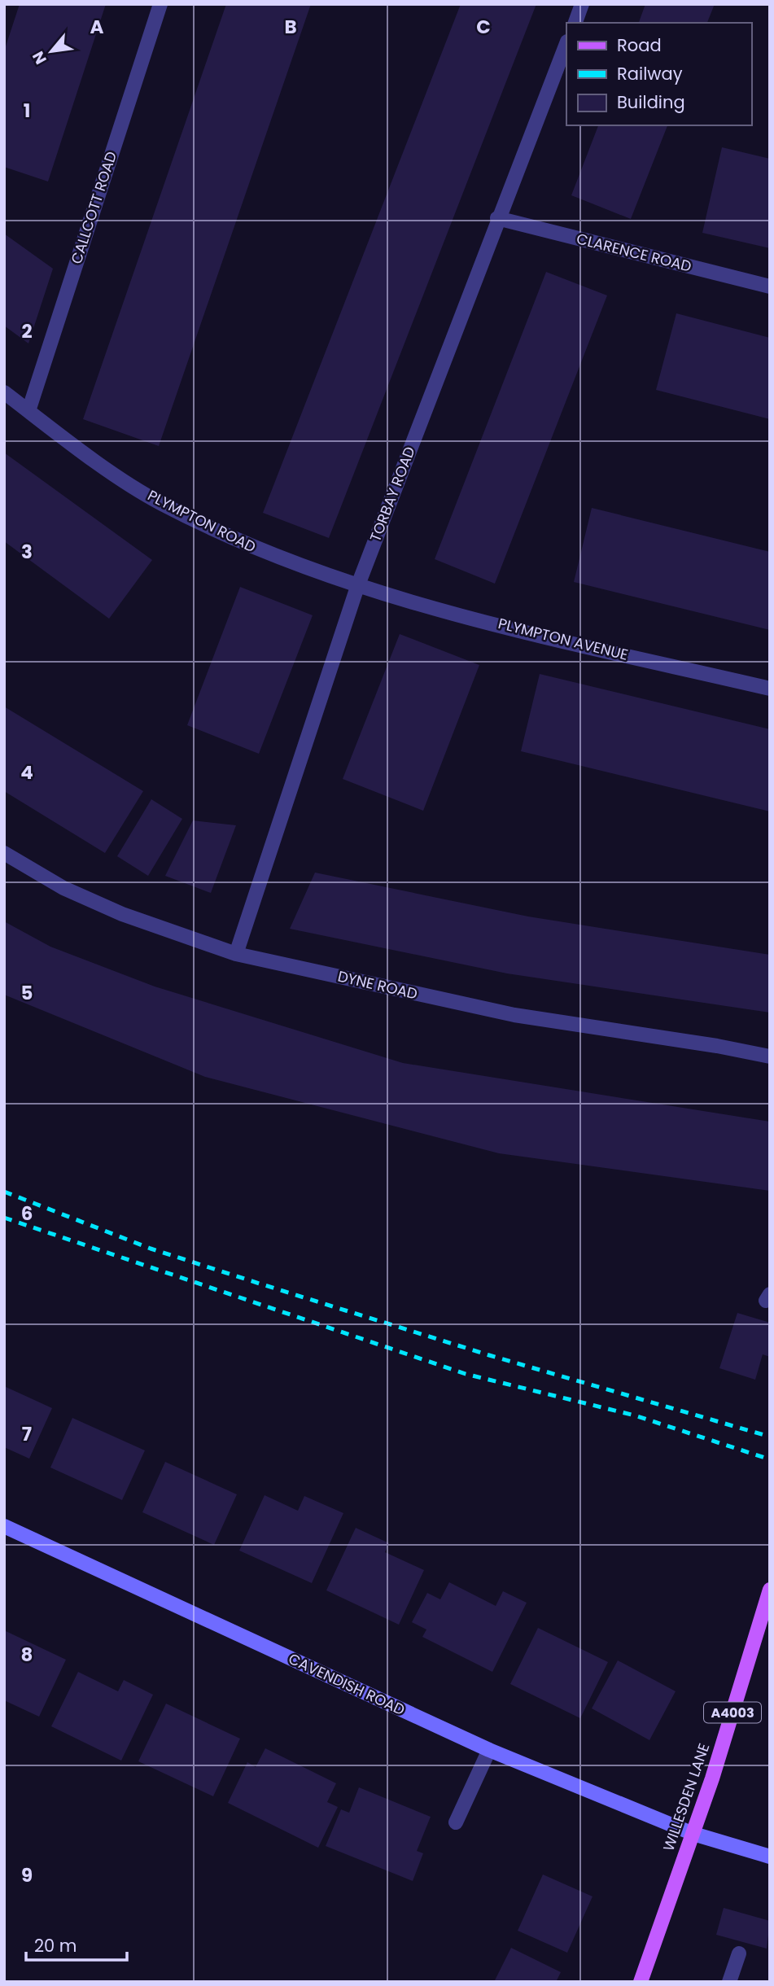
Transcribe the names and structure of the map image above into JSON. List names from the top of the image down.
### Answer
{
  "streets": {
    "main road": ["A4003", "WILLESDEN LANE"],
    "street": [
      "CALLCOTT ROAD",
      "CLARENCE ROAD",
      "TORBAY ROAD",
      "PLYMPTON ROAD",
      "PLYMPTON AVENUE",
      "DYNE ROAD",
      "CAVENDISH ROAD"
    ]
  },
  "crossings": [
    ["CALLCOTT ROAD", "PLYMPTON ROAD"],
    ["CLARENCE ROAD", "TORBAY ROAD"],
    ["TORBAY ROAD", "PLYMPTON ROAD"],
    ["TORBAY ROAD", "PLYMPTON AVENUE"],
    ["TORBAY ROAD", "DYNE ROAD"],
    ["PLYMPTON ROAD", "PLYMPTON AVENUE"],
    ["CAVENDISH ROAD", "WILLESDEN LANE"]
  ],
  "legend": ["Road", "Railway", "Building"],
  "scale_bar": "20 m",
  "north": "bottom left",
  "grid": {
    "columns": ["A", "B", "C"],
    "rows": [
      "1",
      "2",
      "3",
      "4",
      "5",
      "6",
      "7",
      "8",
      "9"
    ]
  }
}
